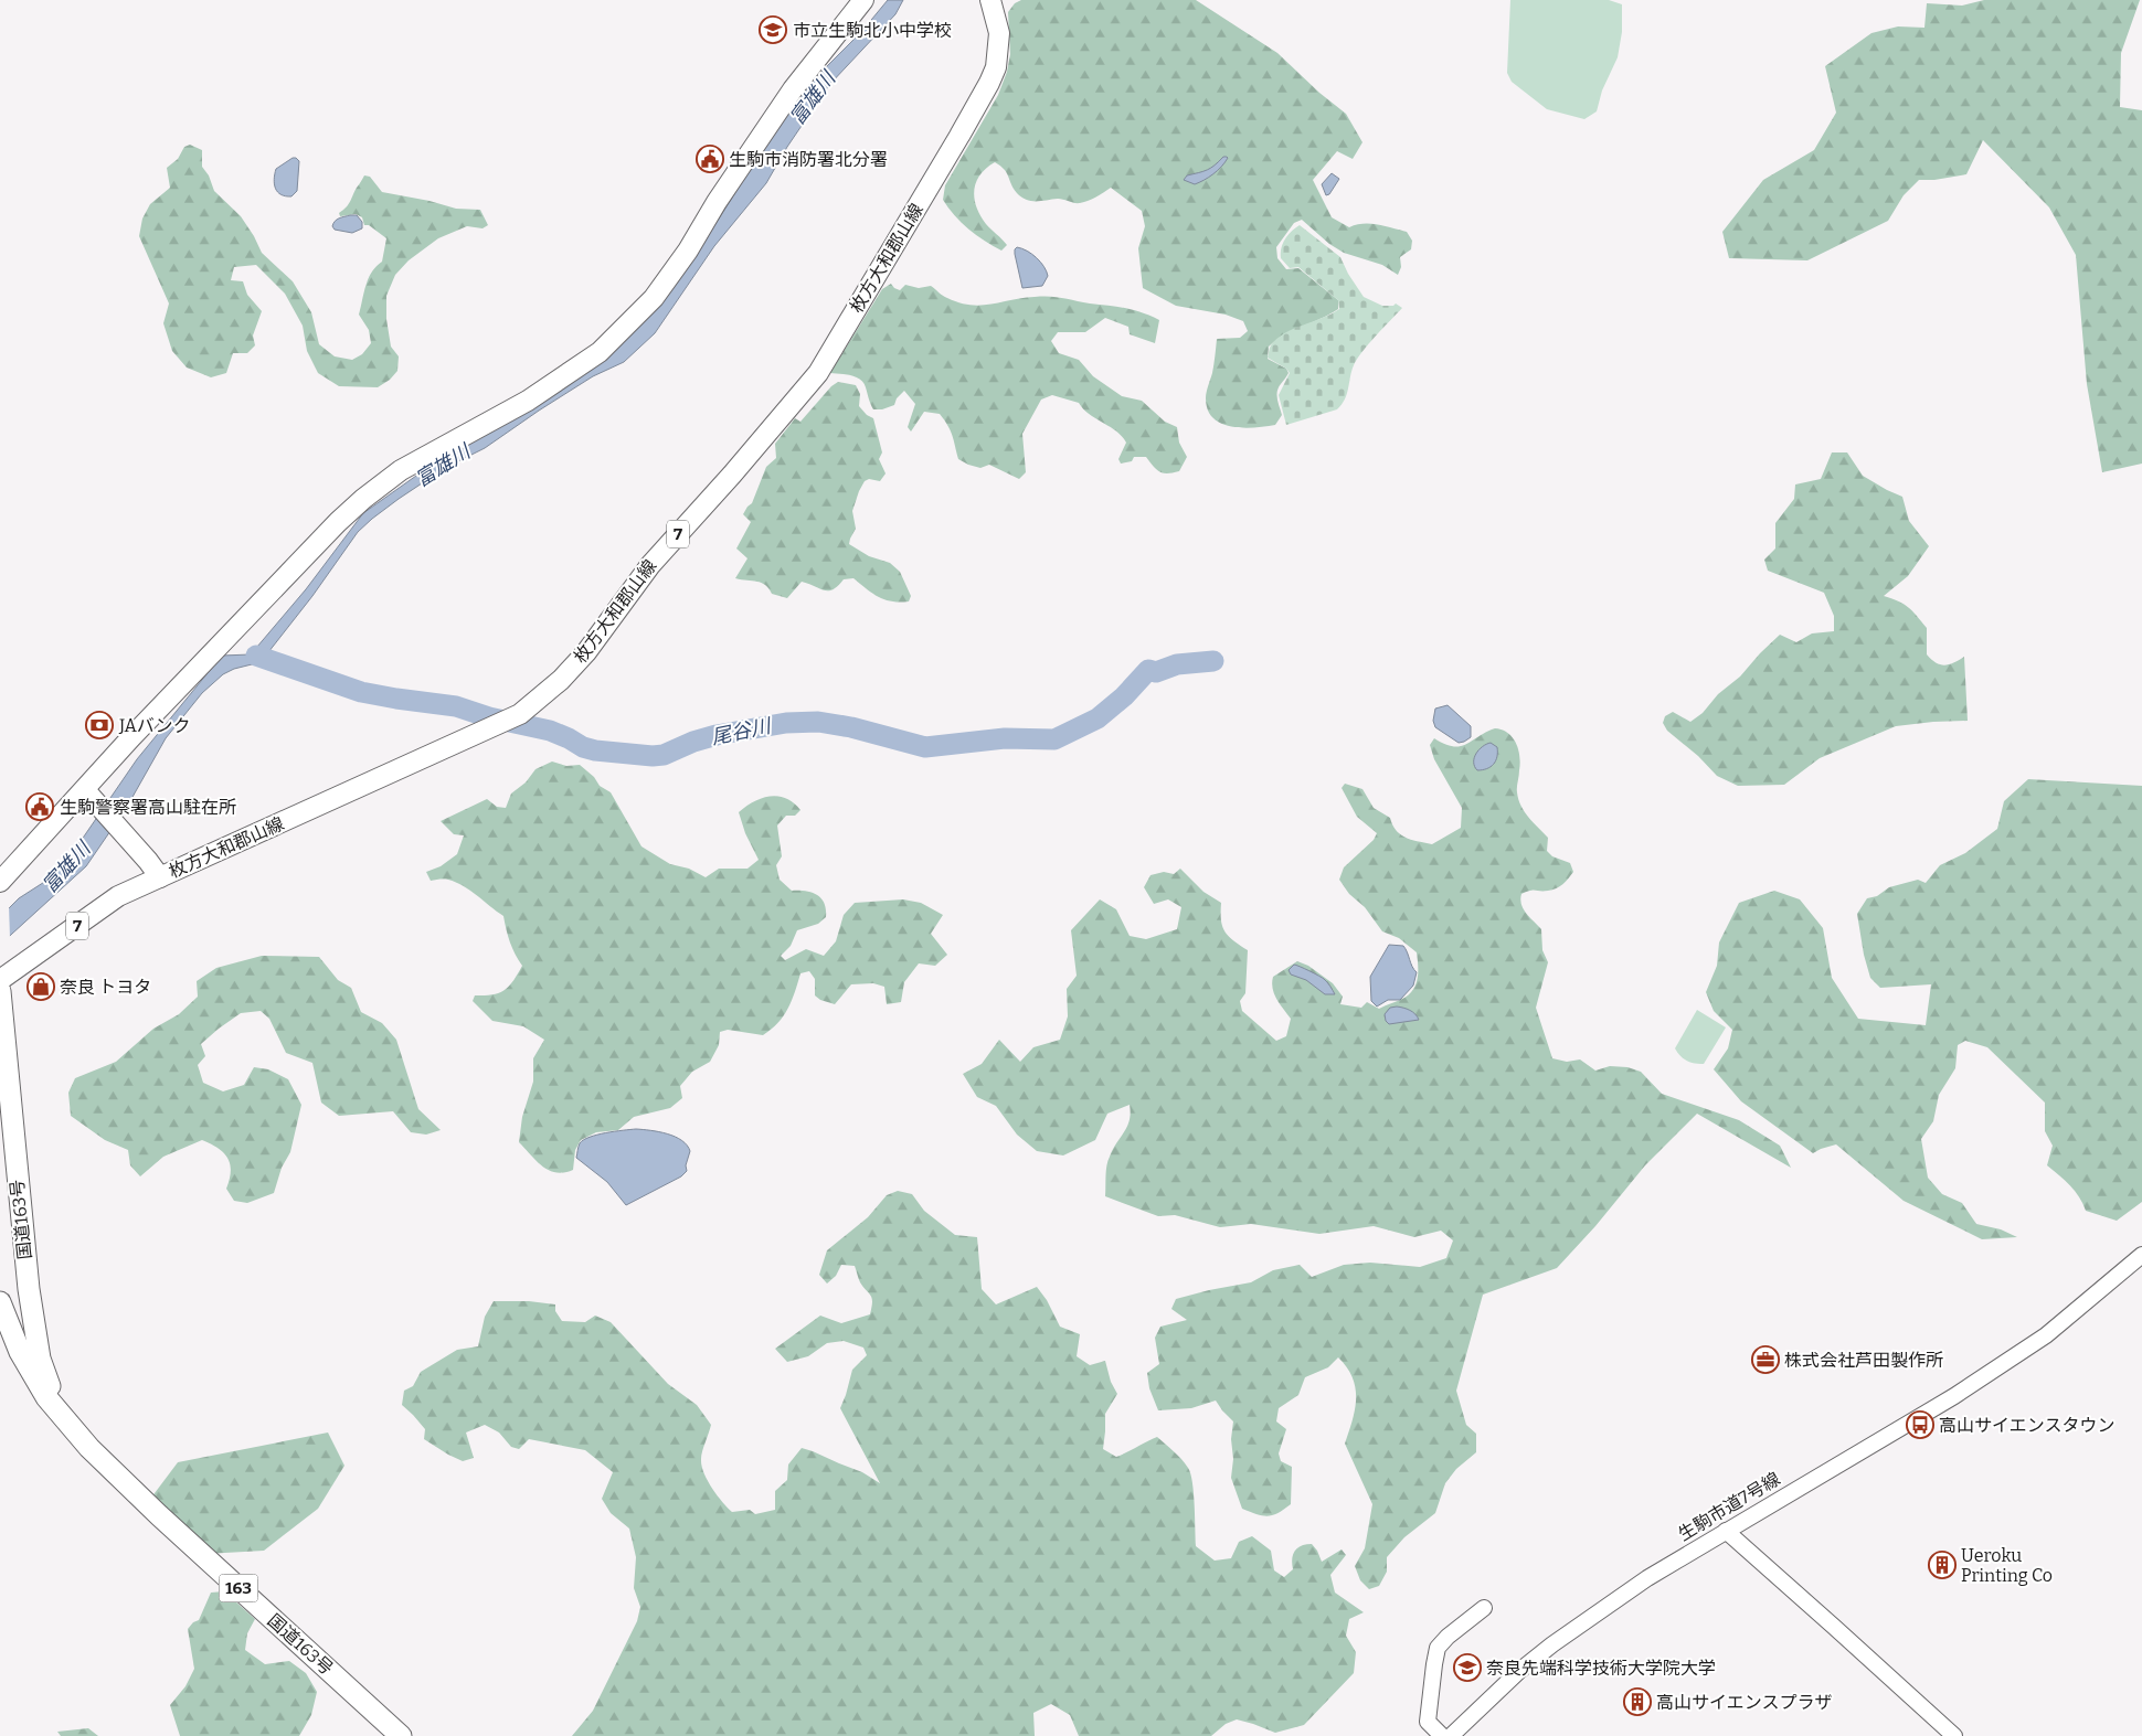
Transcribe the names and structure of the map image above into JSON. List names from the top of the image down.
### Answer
{
  "streets": {
    "highway": ["国道163号", "163"],
    "main road": ["枚方大和郡山線", "7"],
    "street": ["生駒市道7号線"]
  },
  "water": ["富雄川", "尾谷川"],
  "places": {
    "school or university": ["市立生駒北小中学校", "奈良先端科学技術大学院大学"],
    "public building": ["生駒市消防署北分署", "生駒警察署高山駐在所"],
    "bank": ["JAバンク"],
    "shop": ["奈良 トヨタ"],
    "office": ["株式会社芦田製作所"],
    "bus stop": ["高山サイエンスタウン"],
    "building": ["Ueroku Printing Co", "高山サイエンスプラザ"]
  }
}
